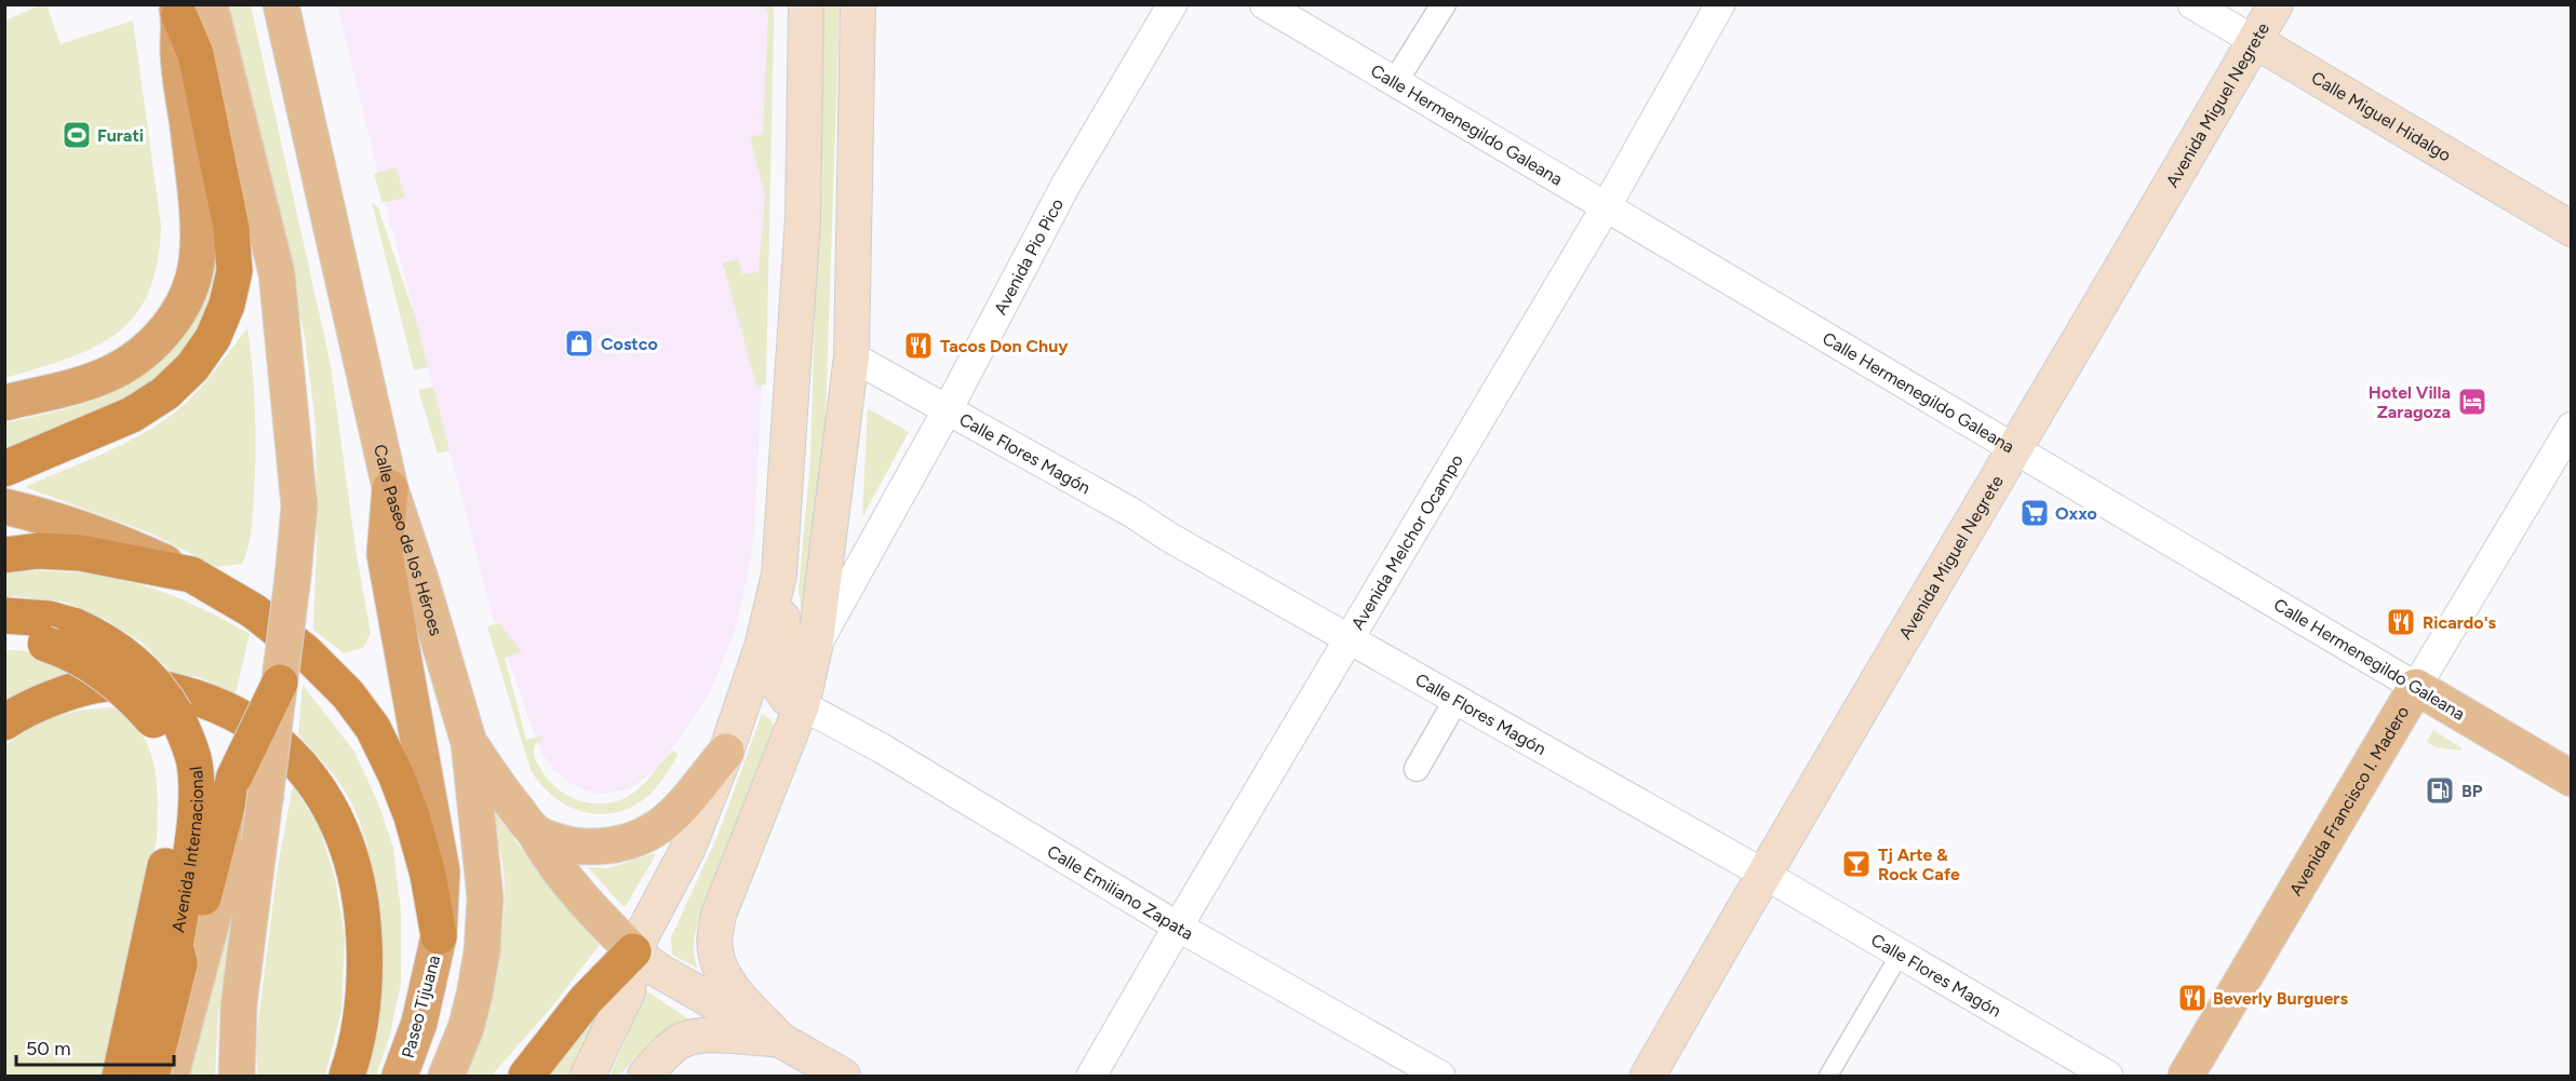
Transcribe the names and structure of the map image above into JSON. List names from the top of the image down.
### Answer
{
  "streets": {
    "highway": ["Avenida Internacional", "Paseo Tijuana"],
    "main road": [
      "Avenida Miguel Negrete",
      "Calle Miguel Hidalgo",
      "Calle Hermenegildo Galeana",
      "Calle Paseo de los Héroes",
      "Avenida Francisco I. Madero"
    ],
    "street": [
      "Avenida Pio Pico",
      "Calle Flores Magón",
      "Avenida Melchor Ocampo",
      "Calle Emiliano Zapata"
    ]
  },
  "crossings": [
    ["Avenida Miguel Negrete", "Calle Miguel Hidalgo"],
    ["Avenida Miguel Negrete", "Calle Hermenegildo Galeana"],
    ["Avenida Miguel Negrete", "Calle Flores Magón"],
    ["Calle Hermenegildo Galeana", "Avenida Melchor Ocampo"],
    ["Calle Hermenegildo Galeana", "Avenida Francisco I. Madero"],
    ["Avenida Pio Pico", "Calle Flores Magón"],
    ["Calle Flores Magón", "Avenida Melchor Ocampo"],
    ["Calle Paseo de los Héroes", "Paseo Tijuana"],
    ["Avenida Melchor Ocampo", "Calle Emiliano Zapata"]
  ],
  "places": {
    "sports": ["Furati"],
    "shop": ["Costco"],
    "restaurant": ["Tacos Don Chuy", "Ricardo's", "Beverly Burguers"],
    "hotel": ["Hotel Villa Zaragoza"],
    "supermarket": ["Oxxo"],
    "fuel station": ["BP"],
    "bar": ["Tj Arte & Rock Cafe"]
  },
  "scale_bar": "50 m"
}
